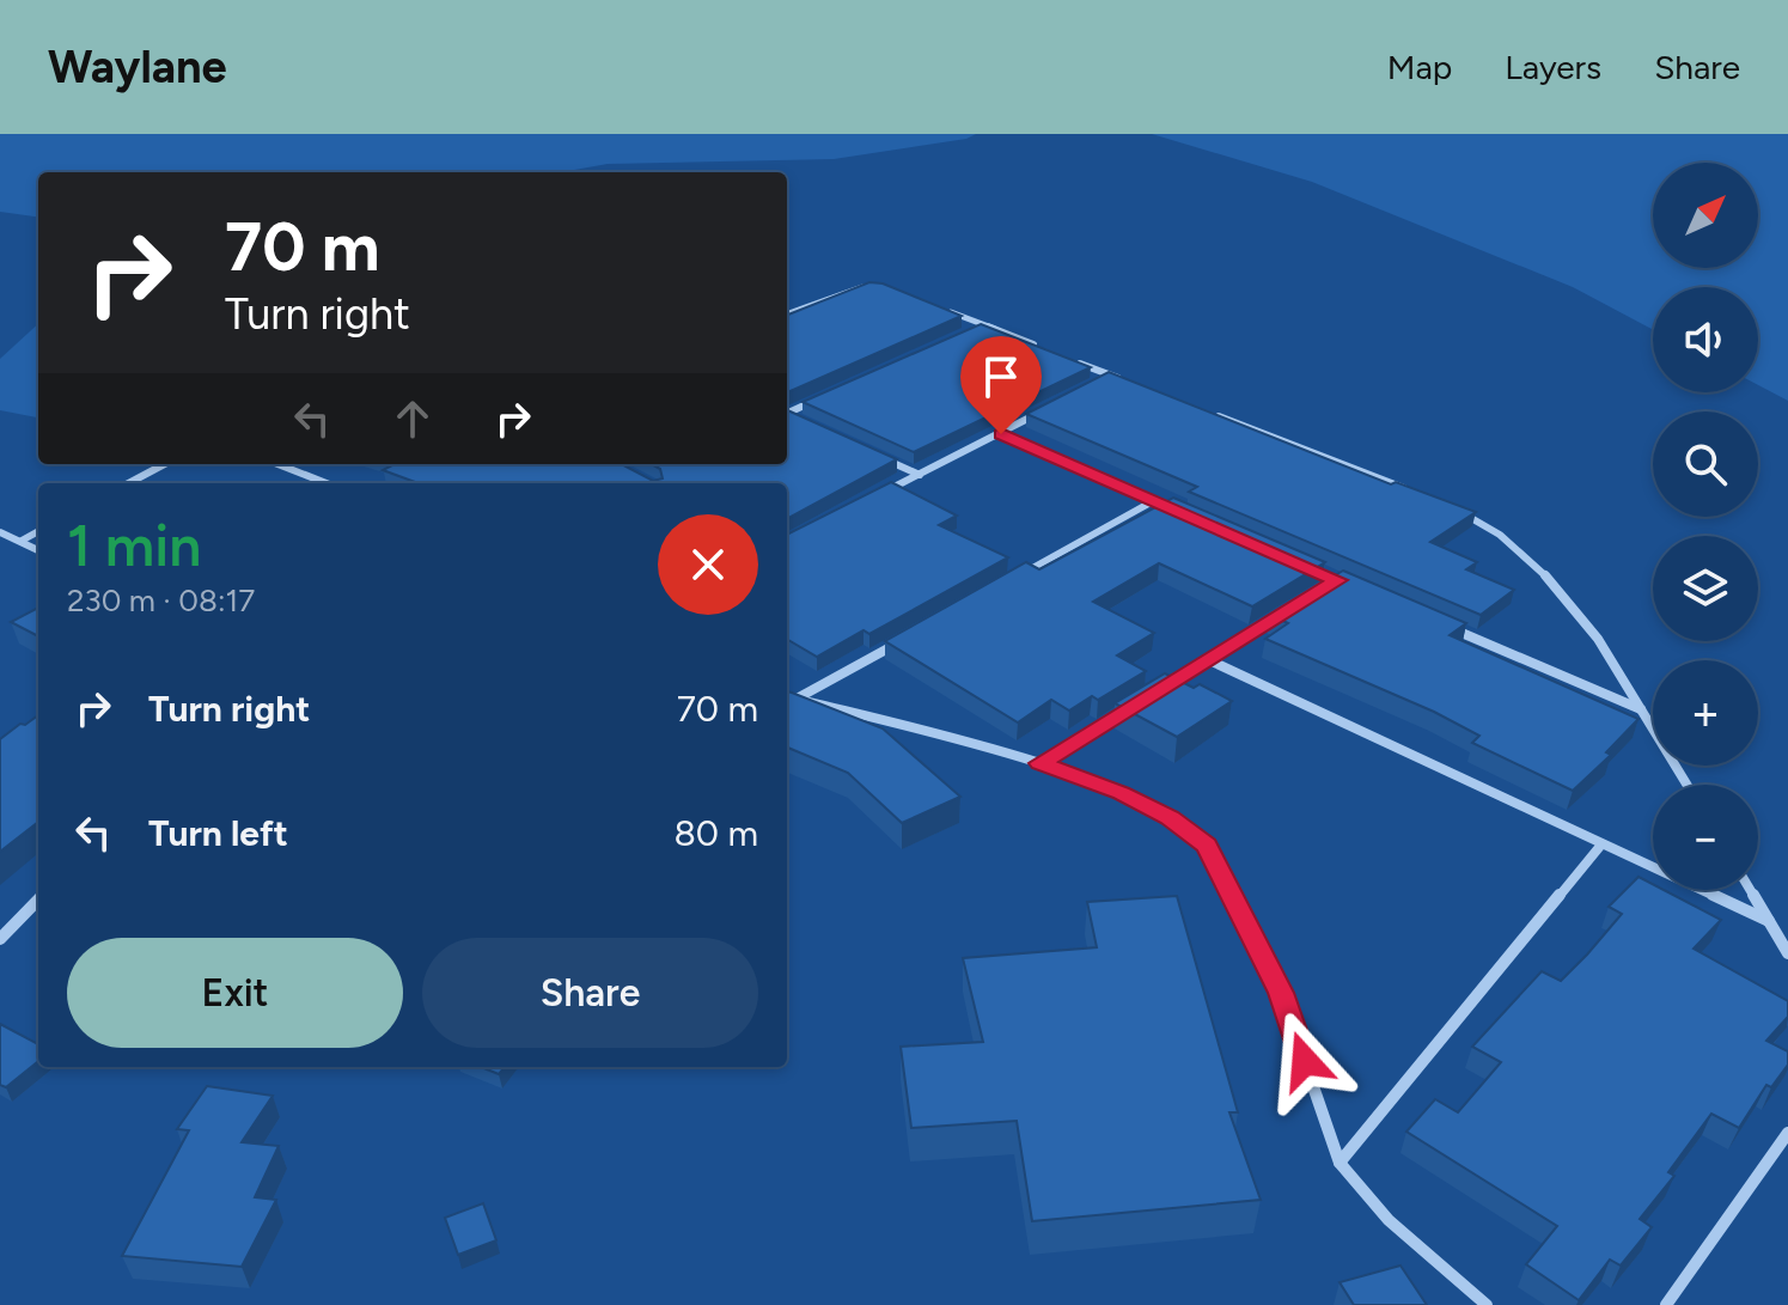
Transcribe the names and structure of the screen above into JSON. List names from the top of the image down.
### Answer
{
  "north": "top right",
  "page": {
    "header": "Waylane",
    "nav": ["Map", "Layers", "Share"],
    "map_buttons": ["+", "−"],
    "turn": ["70 m", "Turn right"],
    "heading": ["1 min", "230 m · 08:17"],
    "list": [
      {
        "name": "Turn right",
        "value": "70 m"
      },
      {
        "name": "Turn left",
        "value": "80 m"
      }
    ],
    "buttons": ["Exit", "Share"]
  }
}
